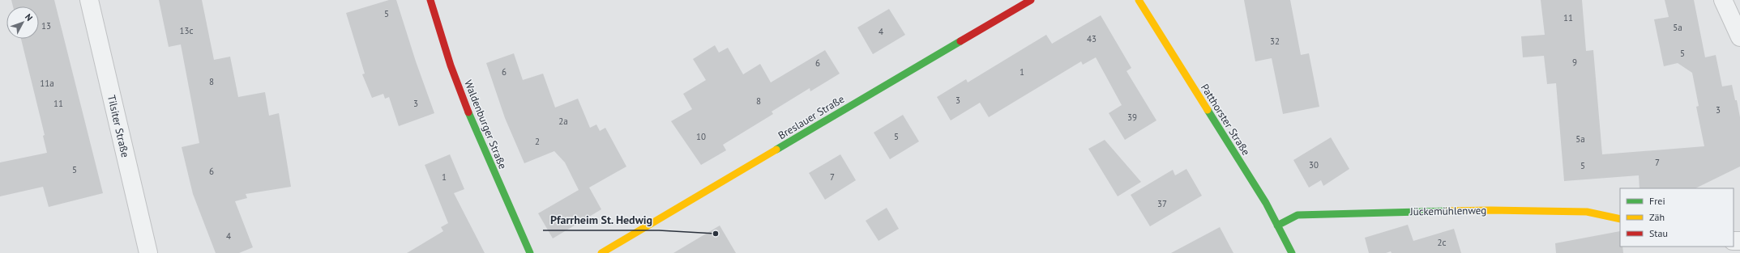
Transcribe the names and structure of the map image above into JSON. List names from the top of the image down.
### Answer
{
  "streets": {
    "street": [
      "Breslauer Straße",
      "Patthorster Straße",
      "Waldenburger Straße",
      "Tilsiter Straße",
      "Jückemühlenweg"
    ]
  },
  "crossings": [
    ["Patthorster Straße", "Jückemühlenweg"]
  ],
  "places": ["Pfarrheim St. Hedwig"],
  "house_numbers": [
    "5",
    "11",
    "13",
    "5a",
    "13c",
    "4",
    "43",
    "32",
    "5",
    "9",
    "6",
    "6",
    "1",
    "8",
    "11a",
    "3",
    "8",
    "11",
    "3",
    "3",
    "39",
    "2a",
    "10",
    "5",
    "5a",
    "2",
    "7",
    "30",
    "5",
    "5",
    "6",
    "1",
    "7",
    "37",
    "4",
    "2c"
  ],
  "legend": ["Frei", "Zäh", "Stau"],
  "north": "top right"
}
